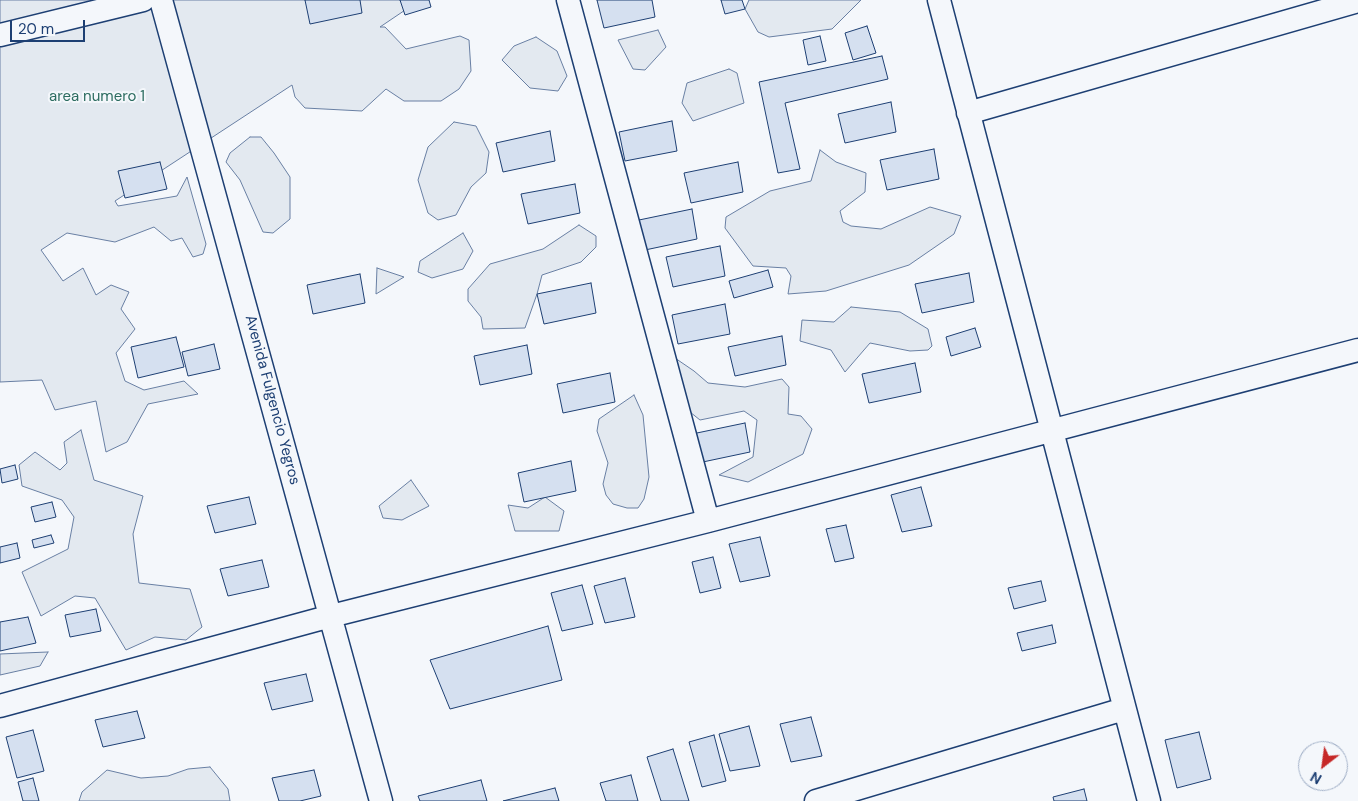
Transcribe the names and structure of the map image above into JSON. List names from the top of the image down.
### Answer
{
  "streets": {
    "street": ["Avenida Fulgencio Yegros"]
  },
  "parks": ["area numero 1"],
  "scale_bar": "20 m",
  "north": "bottom left"
}
